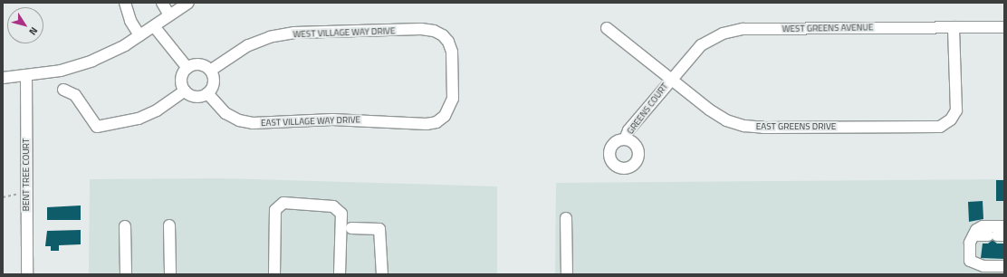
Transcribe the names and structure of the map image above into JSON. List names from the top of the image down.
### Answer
{
  "streets": {
    "street": [
      "WEST GREENS AVENUE",
      "WEST VILLAGE WAY DRIVE",
      "GREENS COURT",
      "EAST VILLAGE WAY DRIVE",
      "EAST GREENS DRIVE",
      "BENT TREE COURT"
    ]
  },
  "crossings": [
    ["WEST GREENS AVENUE", "GREENS COURT"],
    ["WEST GREENS AVENUE", "EAST GREENS DRIVE"],
    ["WEST VILLAGE WAY DRIVE", "EAST VILLAGE WAY DRIVE"],
    ["GREENS COURT", "EAST GREENS DRIVE"]
  ],
  "north": "bottom right"
}
